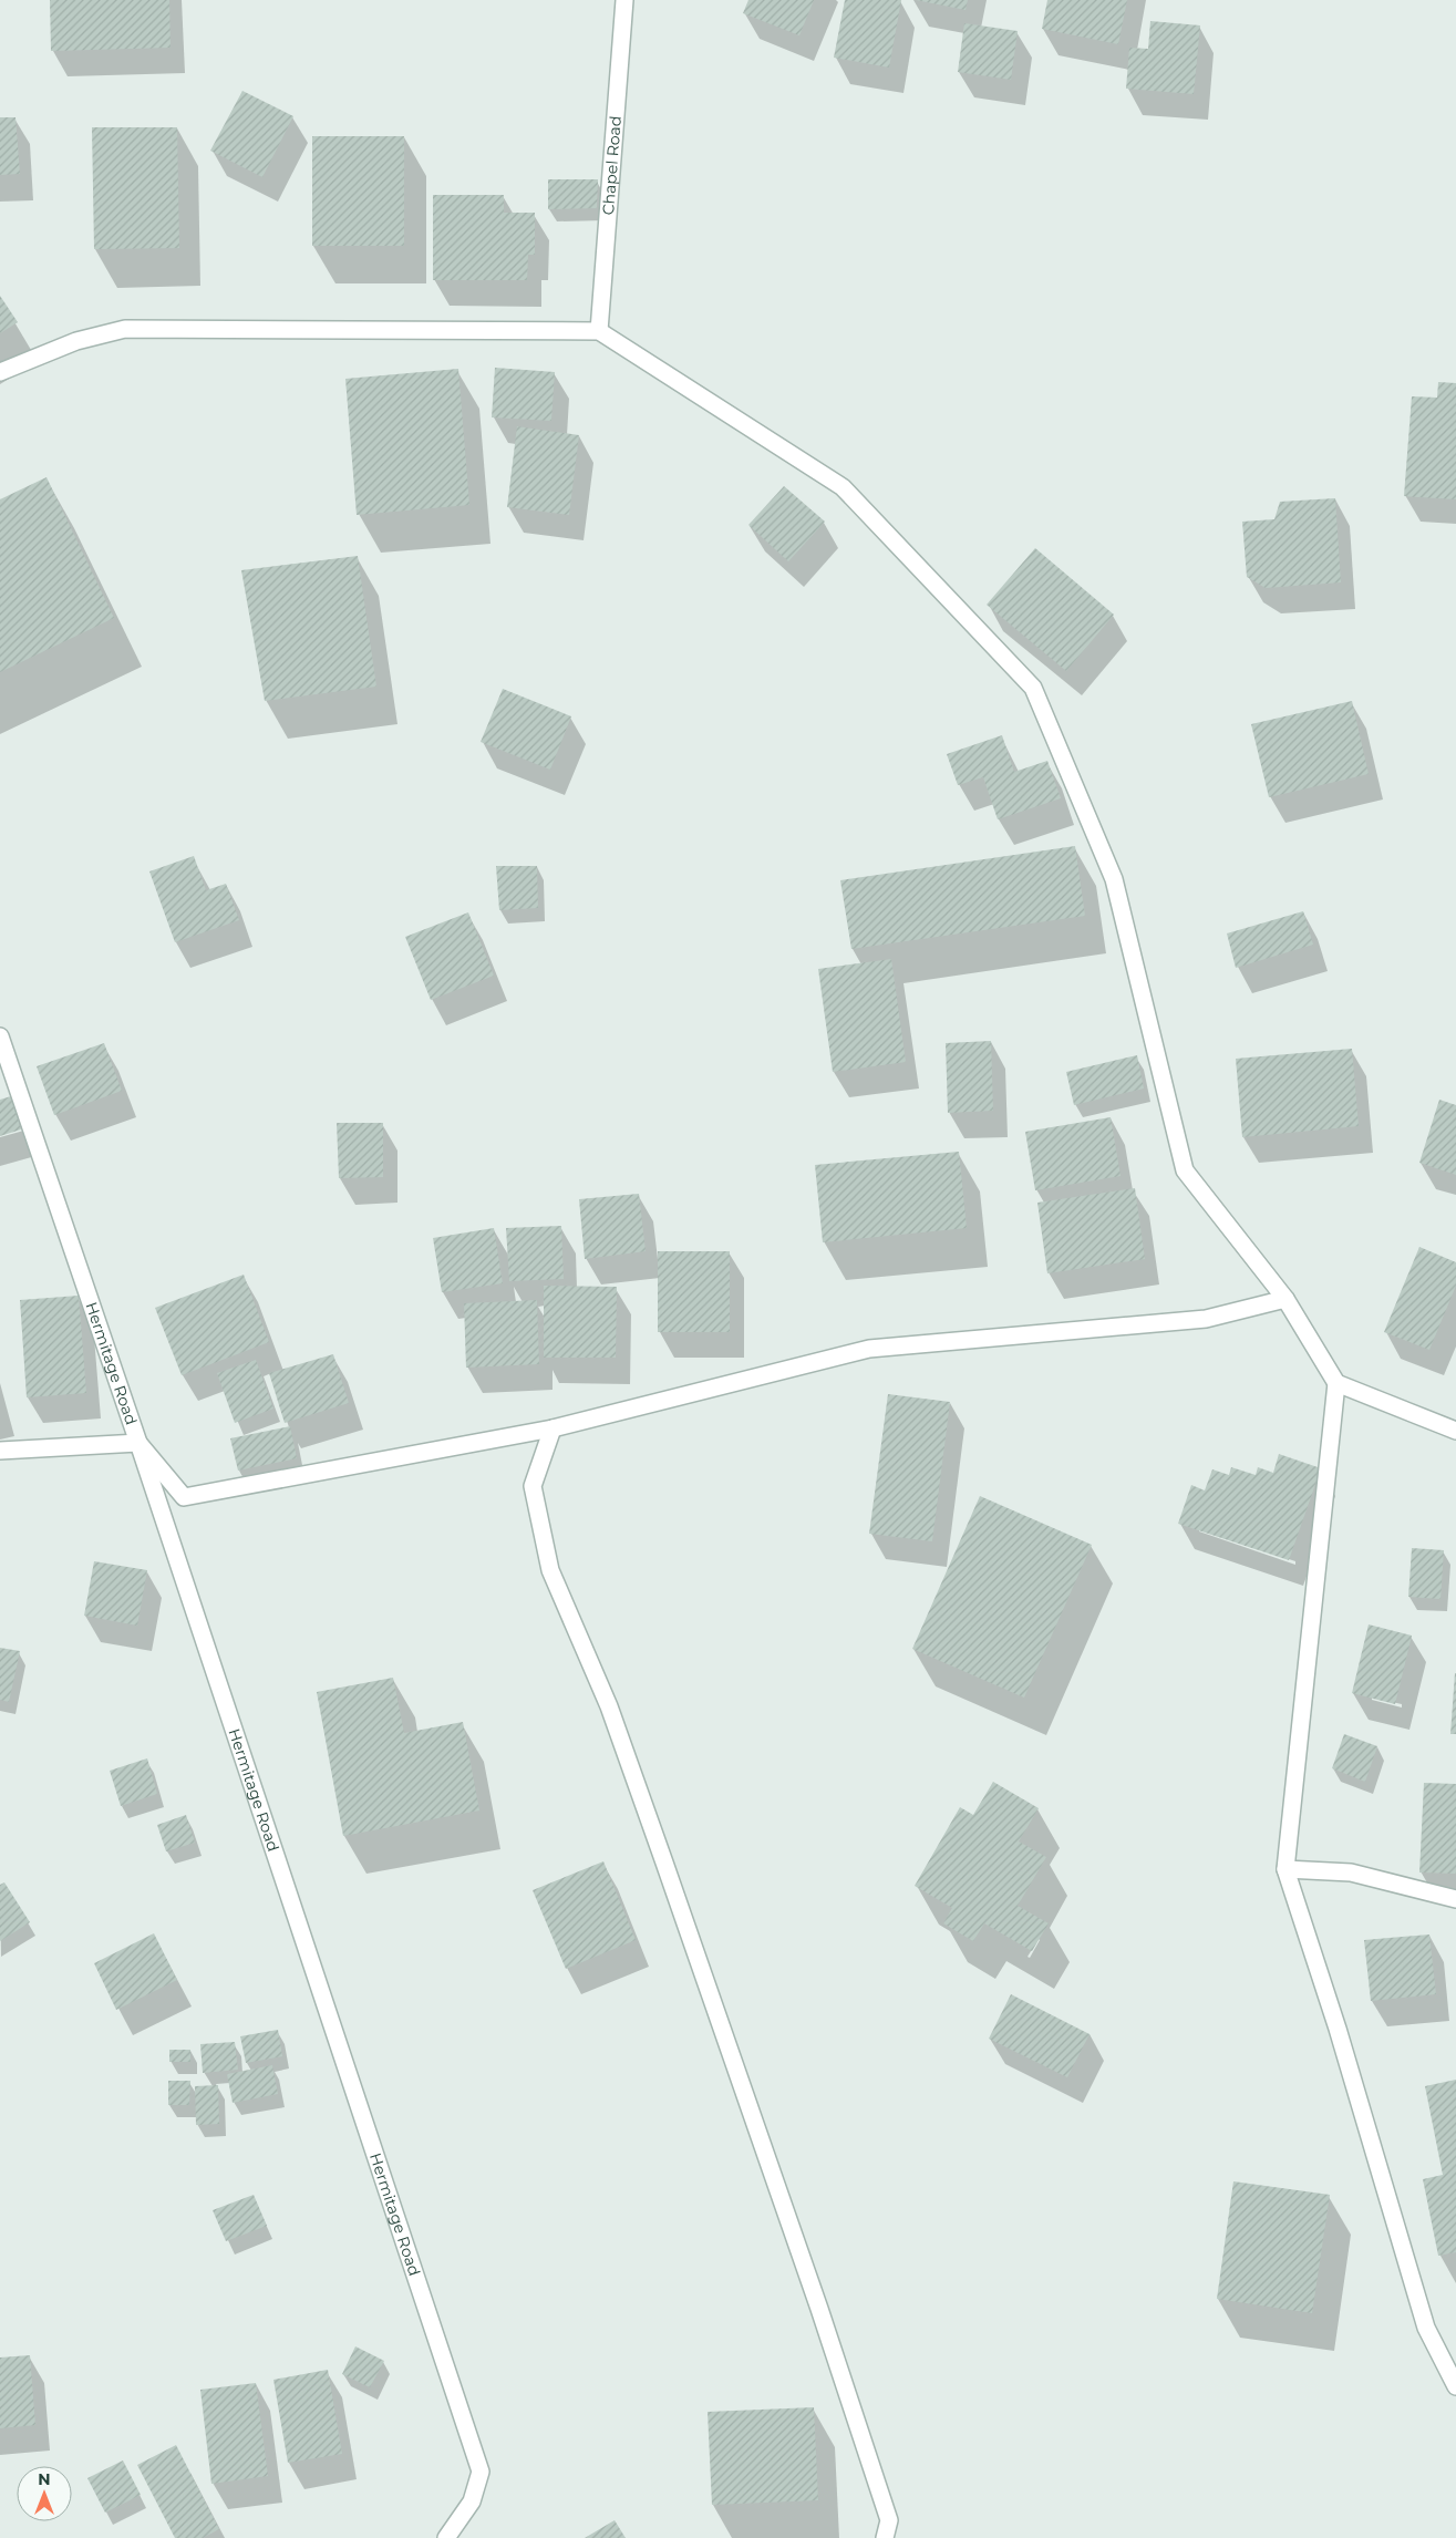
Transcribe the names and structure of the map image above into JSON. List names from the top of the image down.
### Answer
{
  "streets": {
    "street": ["Chapel Road", "Hermitage Road"]
  },
  "north": "top"
}
